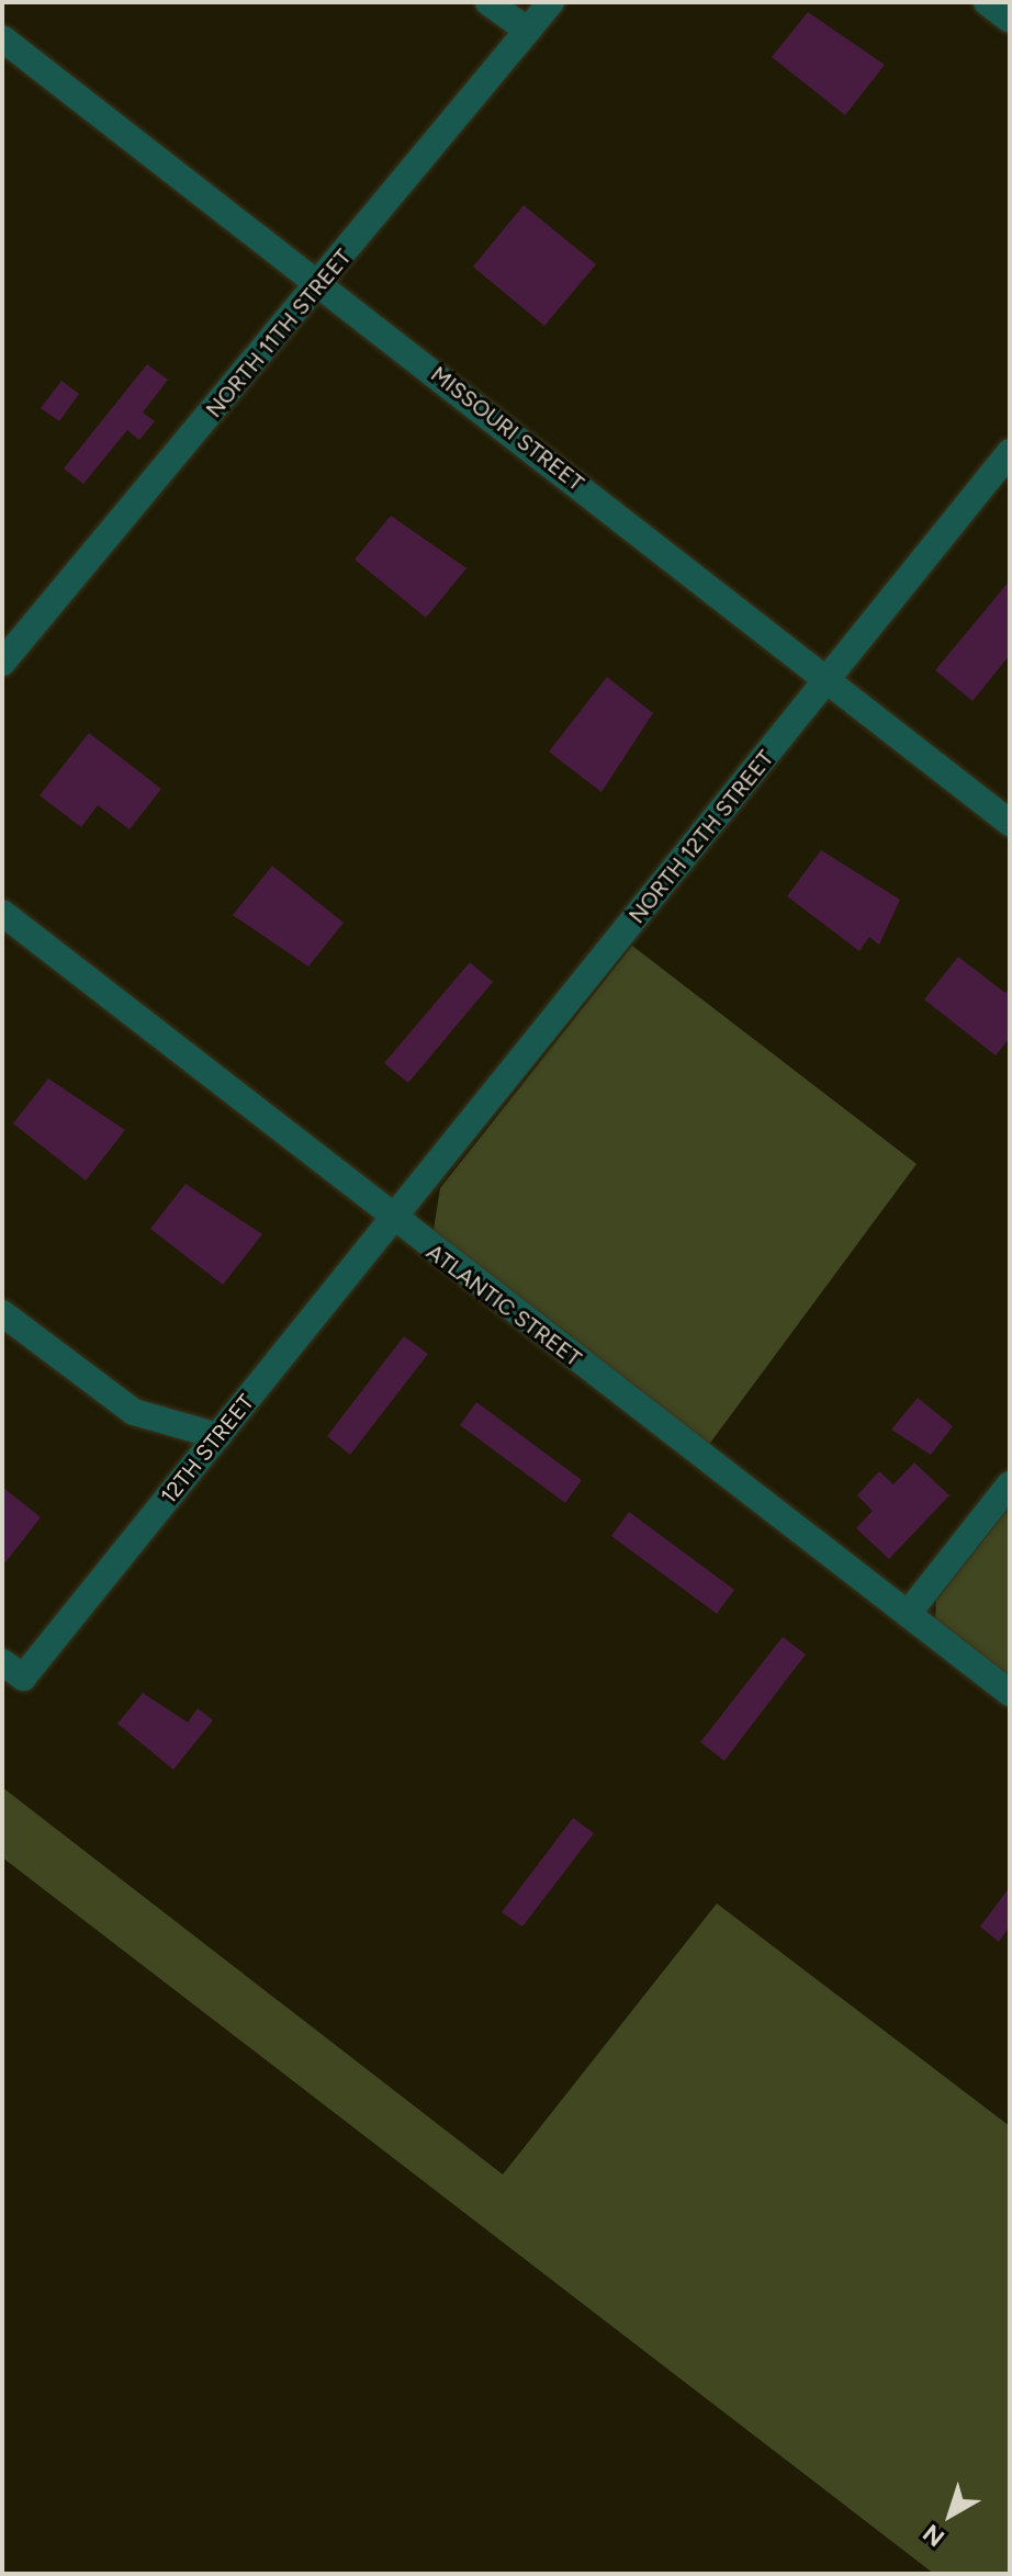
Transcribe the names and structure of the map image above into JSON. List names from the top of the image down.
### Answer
{
  "streets": {
    "street": [
      "NORTH 11TH STREET",
      "MISSOURI STREET",
      "NORTH 12TH STREET",
      "ATLANTIC STREET",
      "12TH STREET"
    ]
  },
  "crossings": [
    ["NORTH 11TH STREET", "MISSOURI STREET"],
    ["MISSOURI STREET", "NORTH 12TH STREET"],
    ["NORTH 12TH STREET", "ATLANTIC STREET"],
    ["NORTH 12TH STREET", "12TH STREET"],
    ["ATLANTIC STREET", "12TH STREET"]
  ],
  "north": "bottom left"
}
